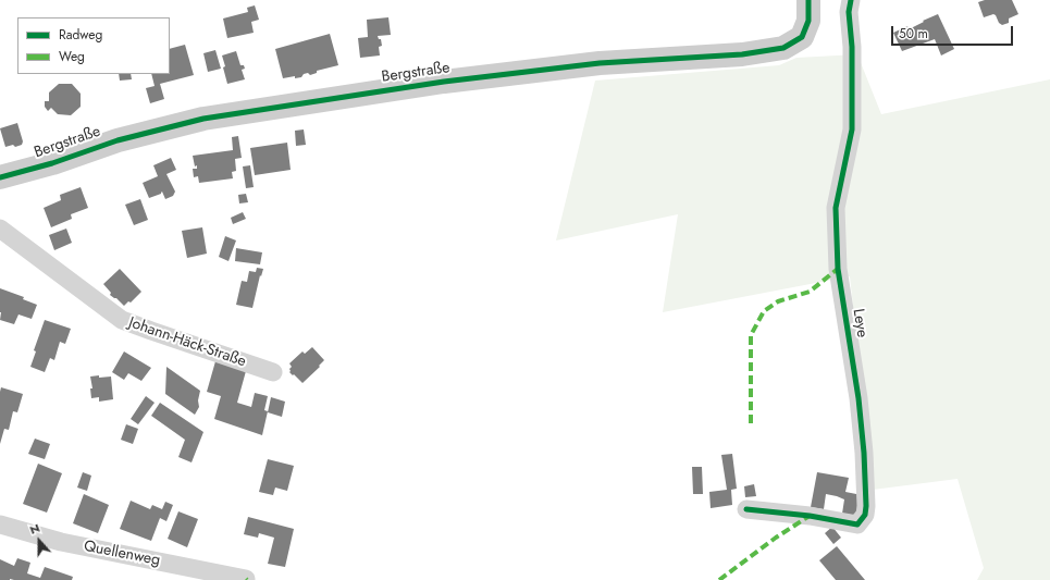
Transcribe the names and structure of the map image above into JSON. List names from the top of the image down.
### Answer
{
  "streets": {
    "street": [
      "Bergstraße",
      "Leye",
      "Johann-Häck-Straße",
      "Quellenweg"
    ]
  },
  "legend": ["Radweg", "Weg"],
  "scale_bar": "50 m",
  "north": "top"
}
